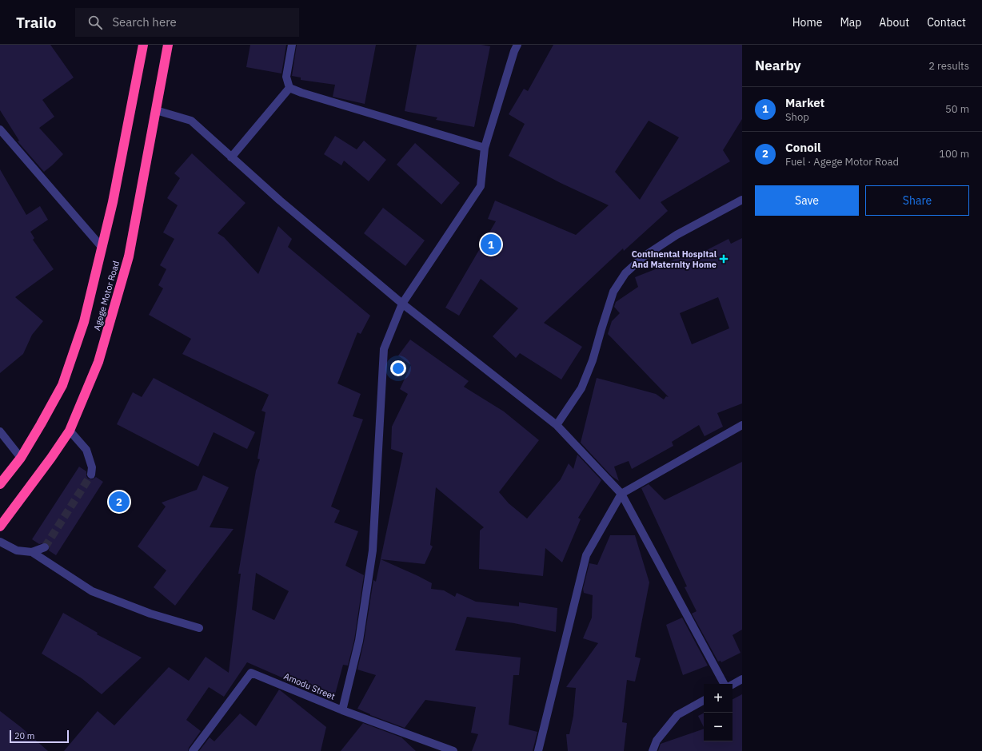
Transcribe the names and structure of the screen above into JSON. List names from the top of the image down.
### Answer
{
  "streets": {
    "highway": ["Agege Motor Road"],
    "street": ["Amodu Street"]
  },
  "places": {
    "health": ["Continental Hospital And Maternity Home"]
  },
  "scale_bar": "20 m",
  "page": {
    "header": "Trailo",
    "search": "Search here",
    "nav": [
      "Home",
      "Map",
      "About",
      "Contact"
    ],
    "heading": ["Nearby", "2 results"],
    "list": [
      {
        "mark": "1",
        "name": "Market",
        "note": "Shop",
        "value": "50 m"
      },
      {
        "mark": "2",
        "name": "Conoil",
        "note": "Fuel · Agege Motor Road",
        "value": "100 m"
      }
    ],
    "buttons": ["Save", "Share"],
    "pins": ["1", "2"],
    "map_buttons": ["+", "−"],
    "scale": "20 m"
  }
}
